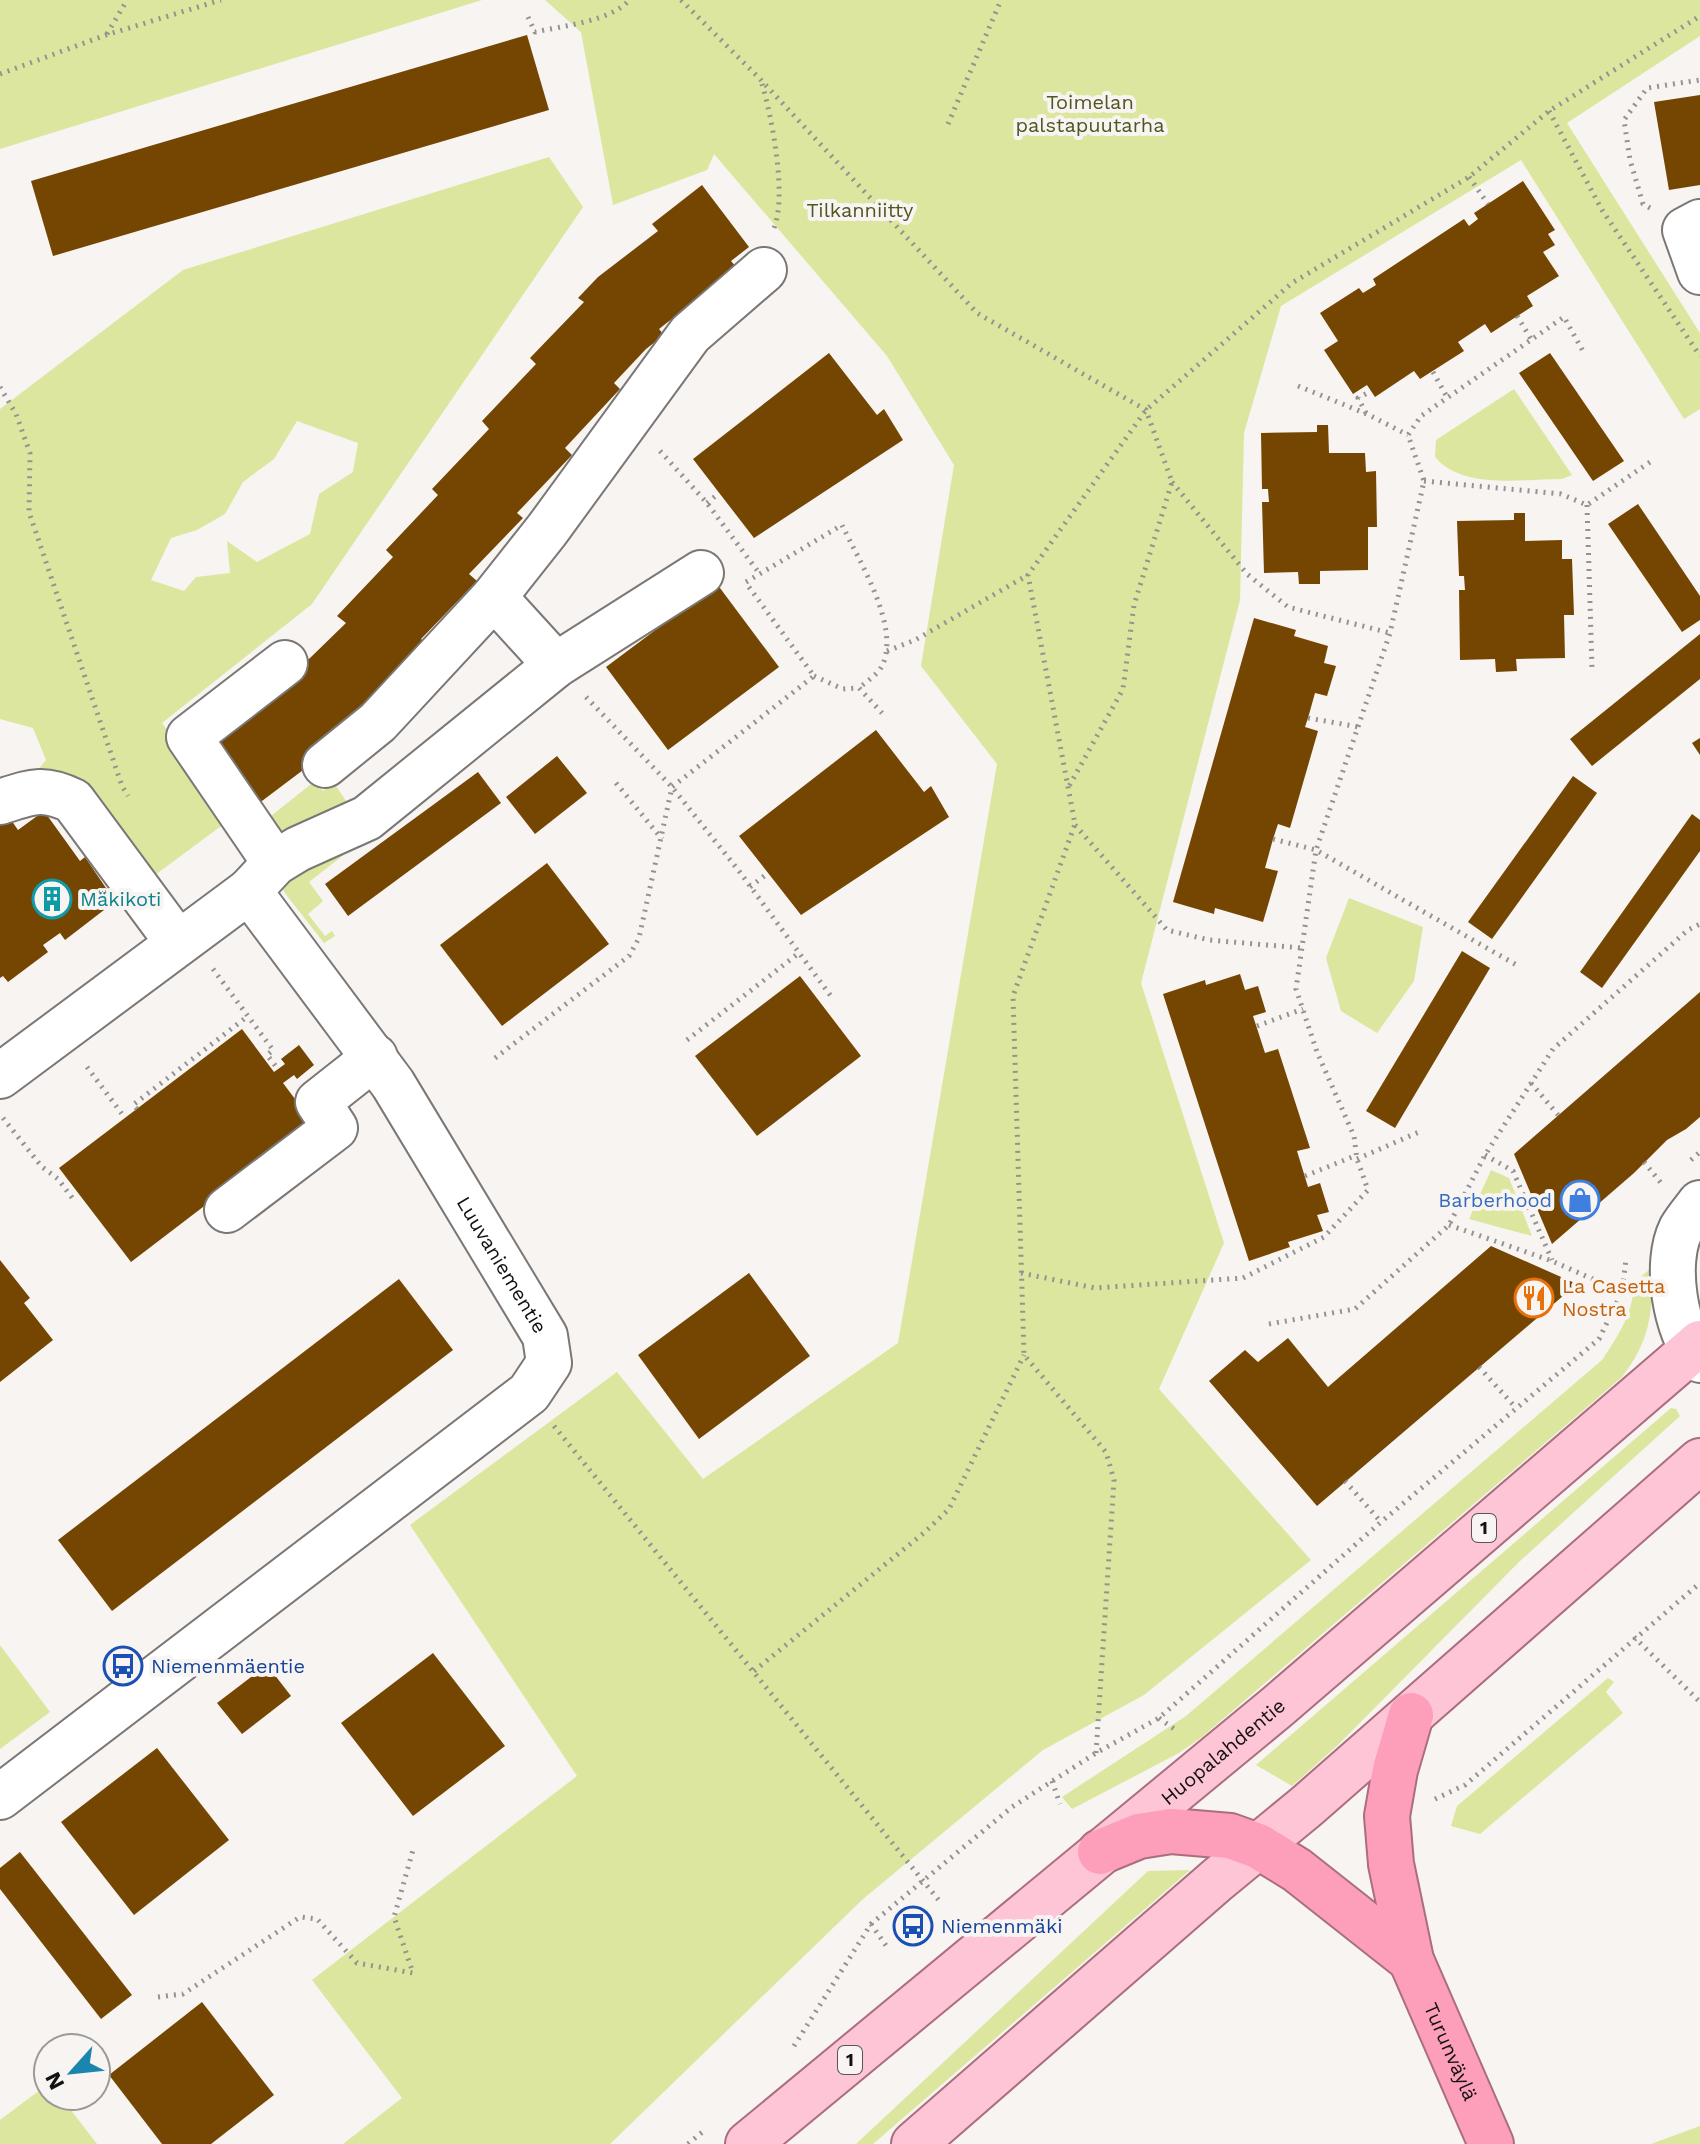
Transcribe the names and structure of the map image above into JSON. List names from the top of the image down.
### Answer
{
  "streets": {
    "highway": ["Turunväylä"],
    "main road": ["1", "Huopalahdentie"],
    "street": ["Luuvaniementie"]
  },
  "parks": ["Toimelan palstapuutarha", "Tilkanniitty"],
  "places": {
    "building": ["Mäkikoti"],
    "shop": ["Barberhood"],
    "restaurant": ["La Casetta Nostra"],
    "bus stop": ["Niemenmäentie", "Niemenmäki"]
  },
  "north": "bottom left"
}
